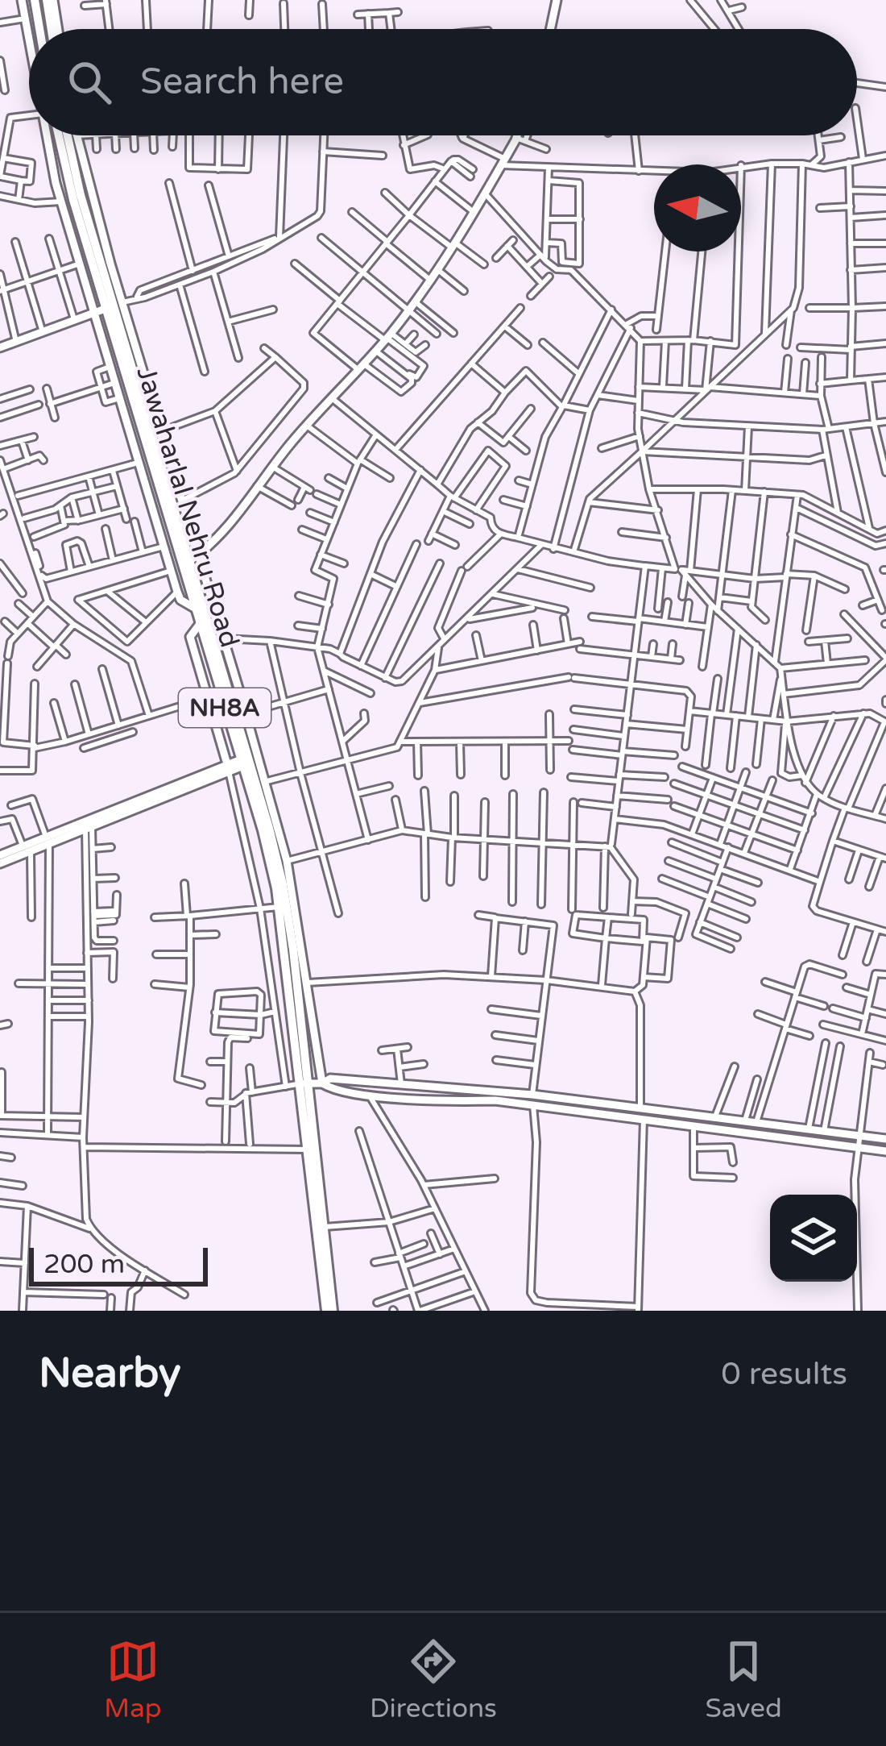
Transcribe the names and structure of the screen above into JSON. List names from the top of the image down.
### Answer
{
  "streets": {
    "main road": ["Jawaharlal Nehru Road", "NH8A"]
  },
  "scale_bar": "200 m",
  "north": "left",
  "page": {
    "search": "Search here",
    "scale": "200 m",
    "heading": ["Nearby", "0 results"],
    "nav": ["Map", "Directions", "Saved"]
  }
}
